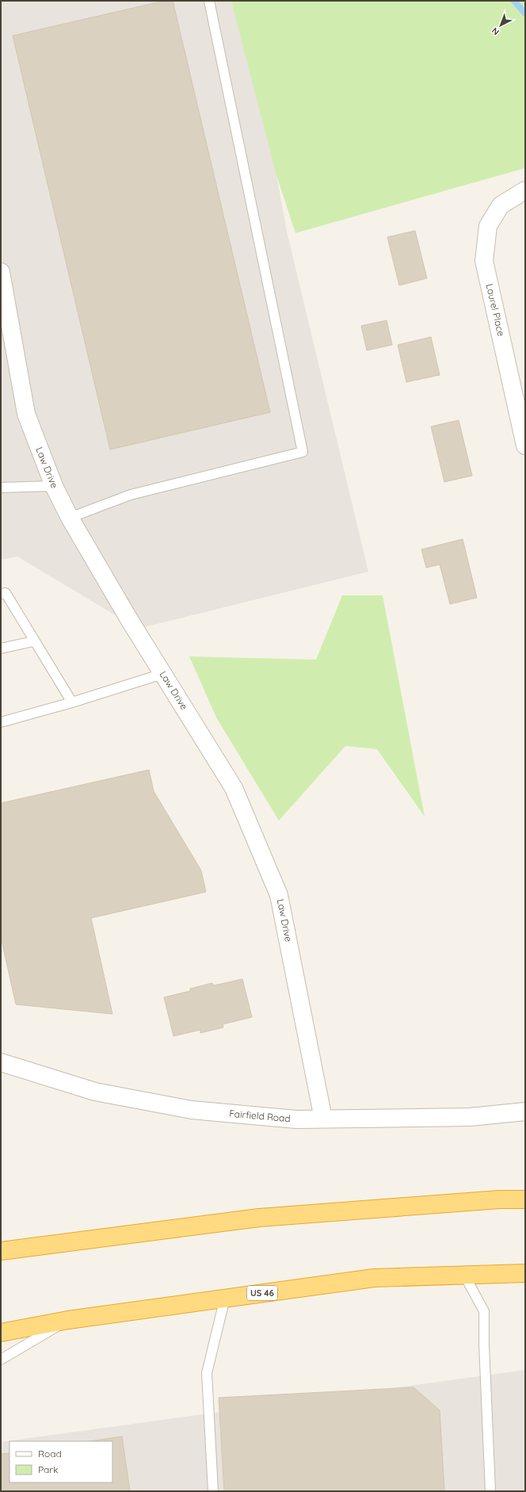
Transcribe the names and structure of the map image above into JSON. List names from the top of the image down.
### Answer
{
  "streets": {
    "highway": ["US 46"],
    "street": ["Laurel Place", "Law Drive", "Fairfield Road"]
  },
  "crossings": [
    ["Law Drive", "Fairfield Road"]
  ],
  "legend": ["Road", "Park"],
  "north": "bottom left"
}
